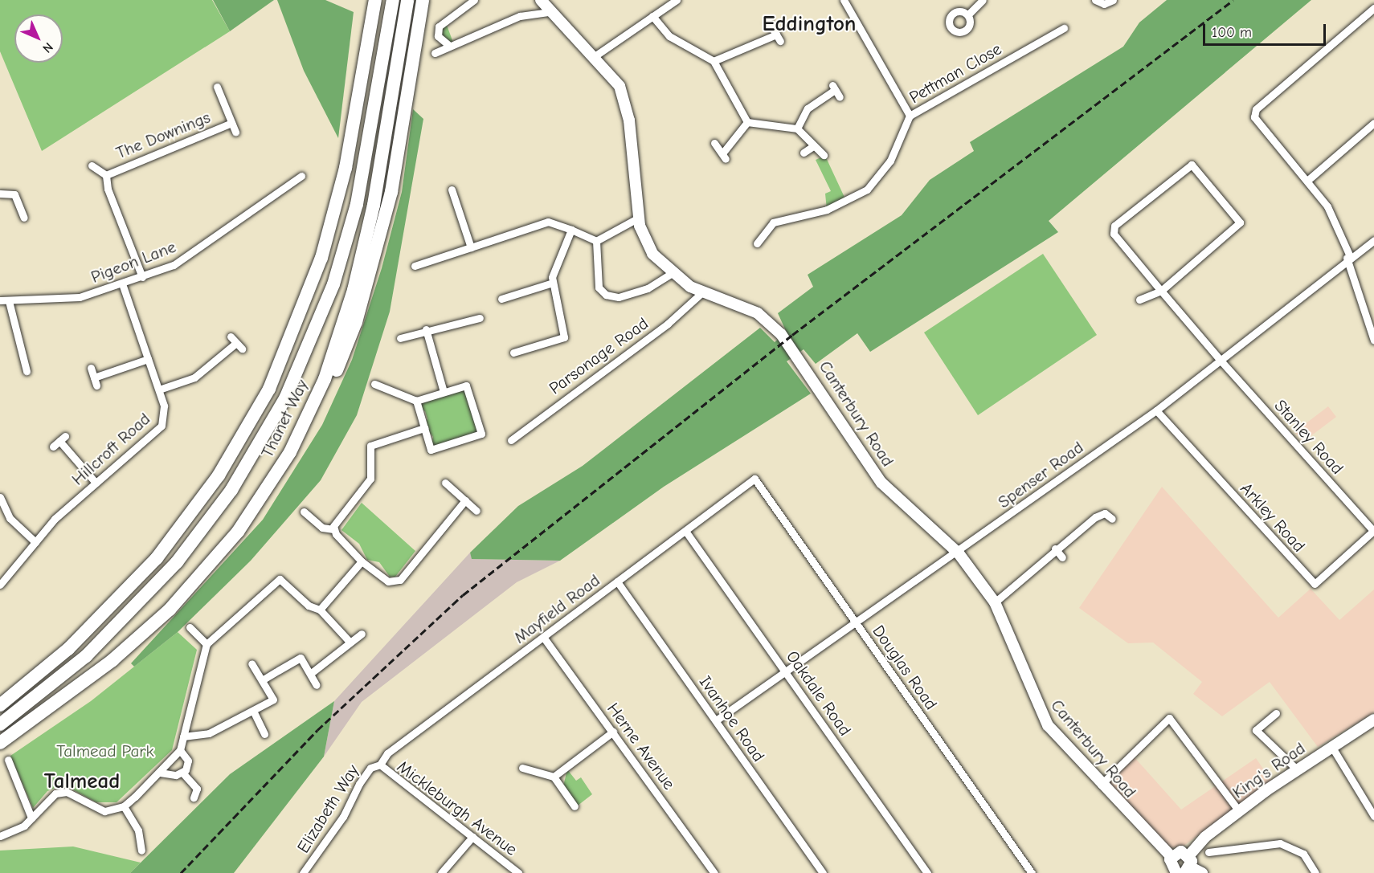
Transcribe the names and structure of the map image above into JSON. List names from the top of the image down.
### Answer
{
  "streets": {
    "highway": ["Thanet Way"],
    "main road": ["Canterbury Road", "King's Road"],
    "street": [
      "Pettman Close",
      "The Downings",
      "Pigeon Lane",
      "Parsonage Road",
      "Stanley Road",
      "Hillcroft Road",
      "Spenser Road",
      "Arkley Road",
      "Mayfield Road",
      "Douglas Road",
      "Oakdale Road",
      "Ivanhoe Road",
      "Herne Avenue",
      "Mickleburgh Avenue",
      "Elizabeth Way"
    ]
  },
  "crossings": [
    ["The Downings", "Pigeon Lane"],
    ["Pigeon Lane", "Hillcroft Road"],
    ["Parsonage Road", "Canterbury Road"],
    ["Canterbury Road", "Spenser Road"],
    ["Stanley Road", "Spenser Road"],
    ["Stanley Road", "Arkley Road"],
    ["Spenser Road", "Arkley Road"],
    ["Spenser Road", "Douglas Road"],
    ["Spenser Road", "Oakdale Road"],
    ["Spenser Road", "Ivanhoe Road"],
    ["Mayfield Road", "Douglas Road"],
    ["Mayfield Road", "Oakdale Road"],
    ["Mayfield Road", "Ivanhoe Road"],
    ["Mayfield Road", "Herne Avenue"],
    ["Mayfield Road", "Mickleburgh Avenue"],
    ["Mayfield Road", "Elizabeth Way"],
    ["Mickleburgh Avenue", "Elizabeth Way"]
  ],
  "districts": ["Eddington", "Talmead"],
  "parks": ["Talmead Park"],
  "scale_bar": "100 m",
  "north": "bottom right"
}
